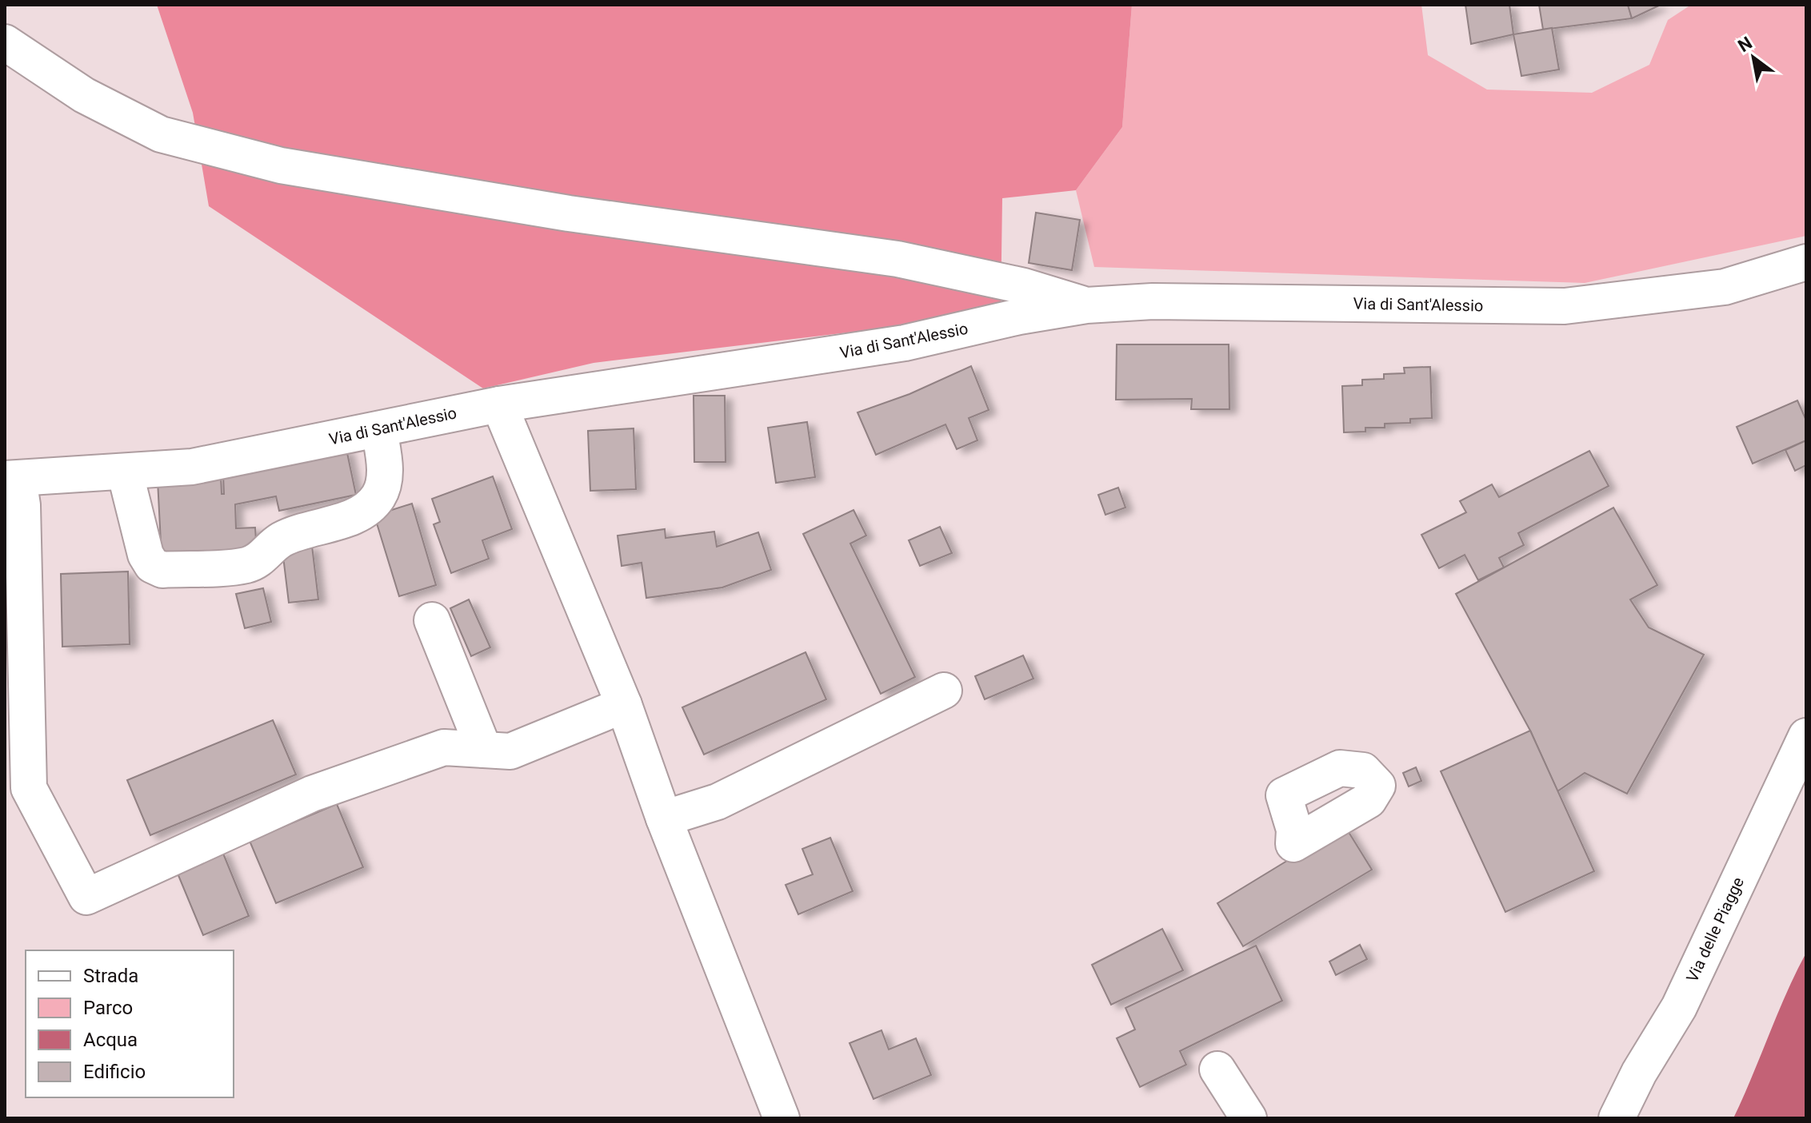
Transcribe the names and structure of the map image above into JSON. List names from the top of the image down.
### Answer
{
  "streets": {
    "street": ["Via di Sant'Alessio", "Via delle Piagge"]
  },
  "legend": [
    "Strada",
    "Parco",
    "Acqua",
    "Edificio"
  ],
  "north": "top left"
}
